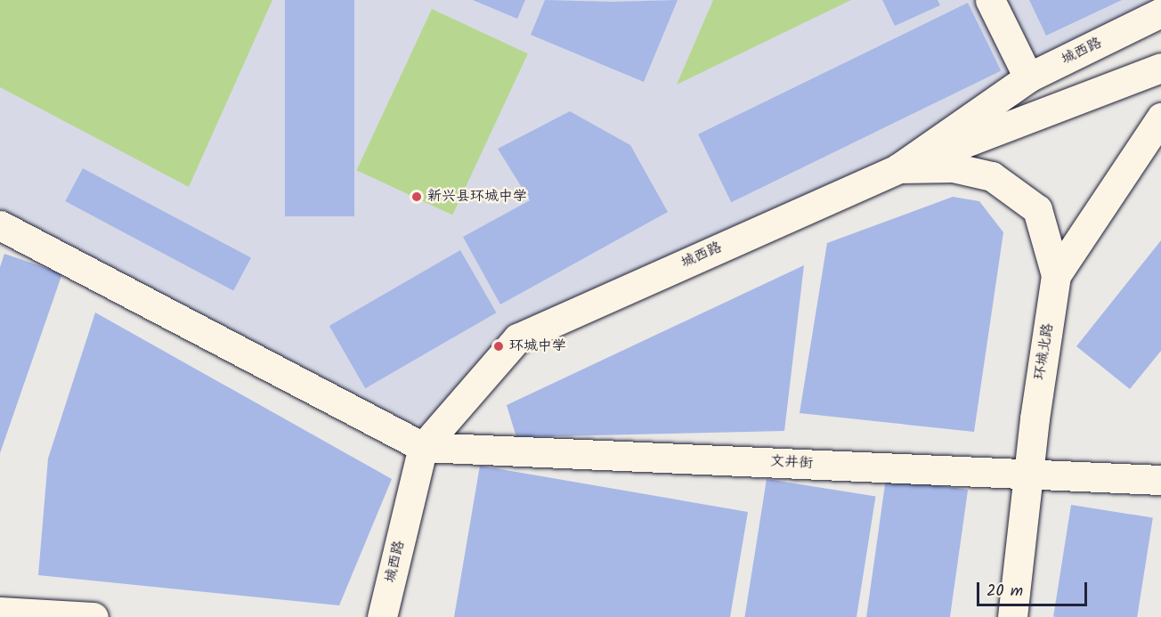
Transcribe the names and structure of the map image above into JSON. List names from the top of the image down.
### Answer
{
  "streets": {
    "street": ["城西路", "环城北路", "文井街"]
  },
  "crossings": [
    ["城西路", "文井街"],
    ["环城北路", "文井街"]
  ],
  "places": ["新兴县环城中学", "环城中学"],
  "scale_bar": "20 m"
}
